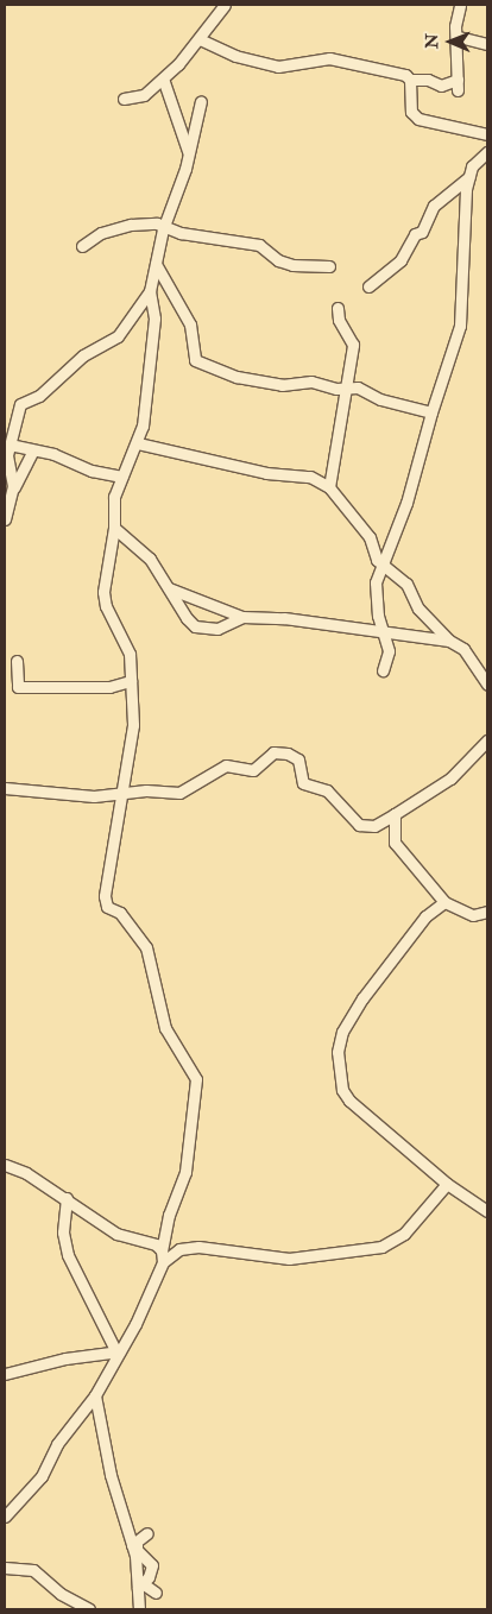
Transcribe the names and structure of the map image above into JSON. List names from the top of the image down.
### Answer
{
  "north": "left"
}
